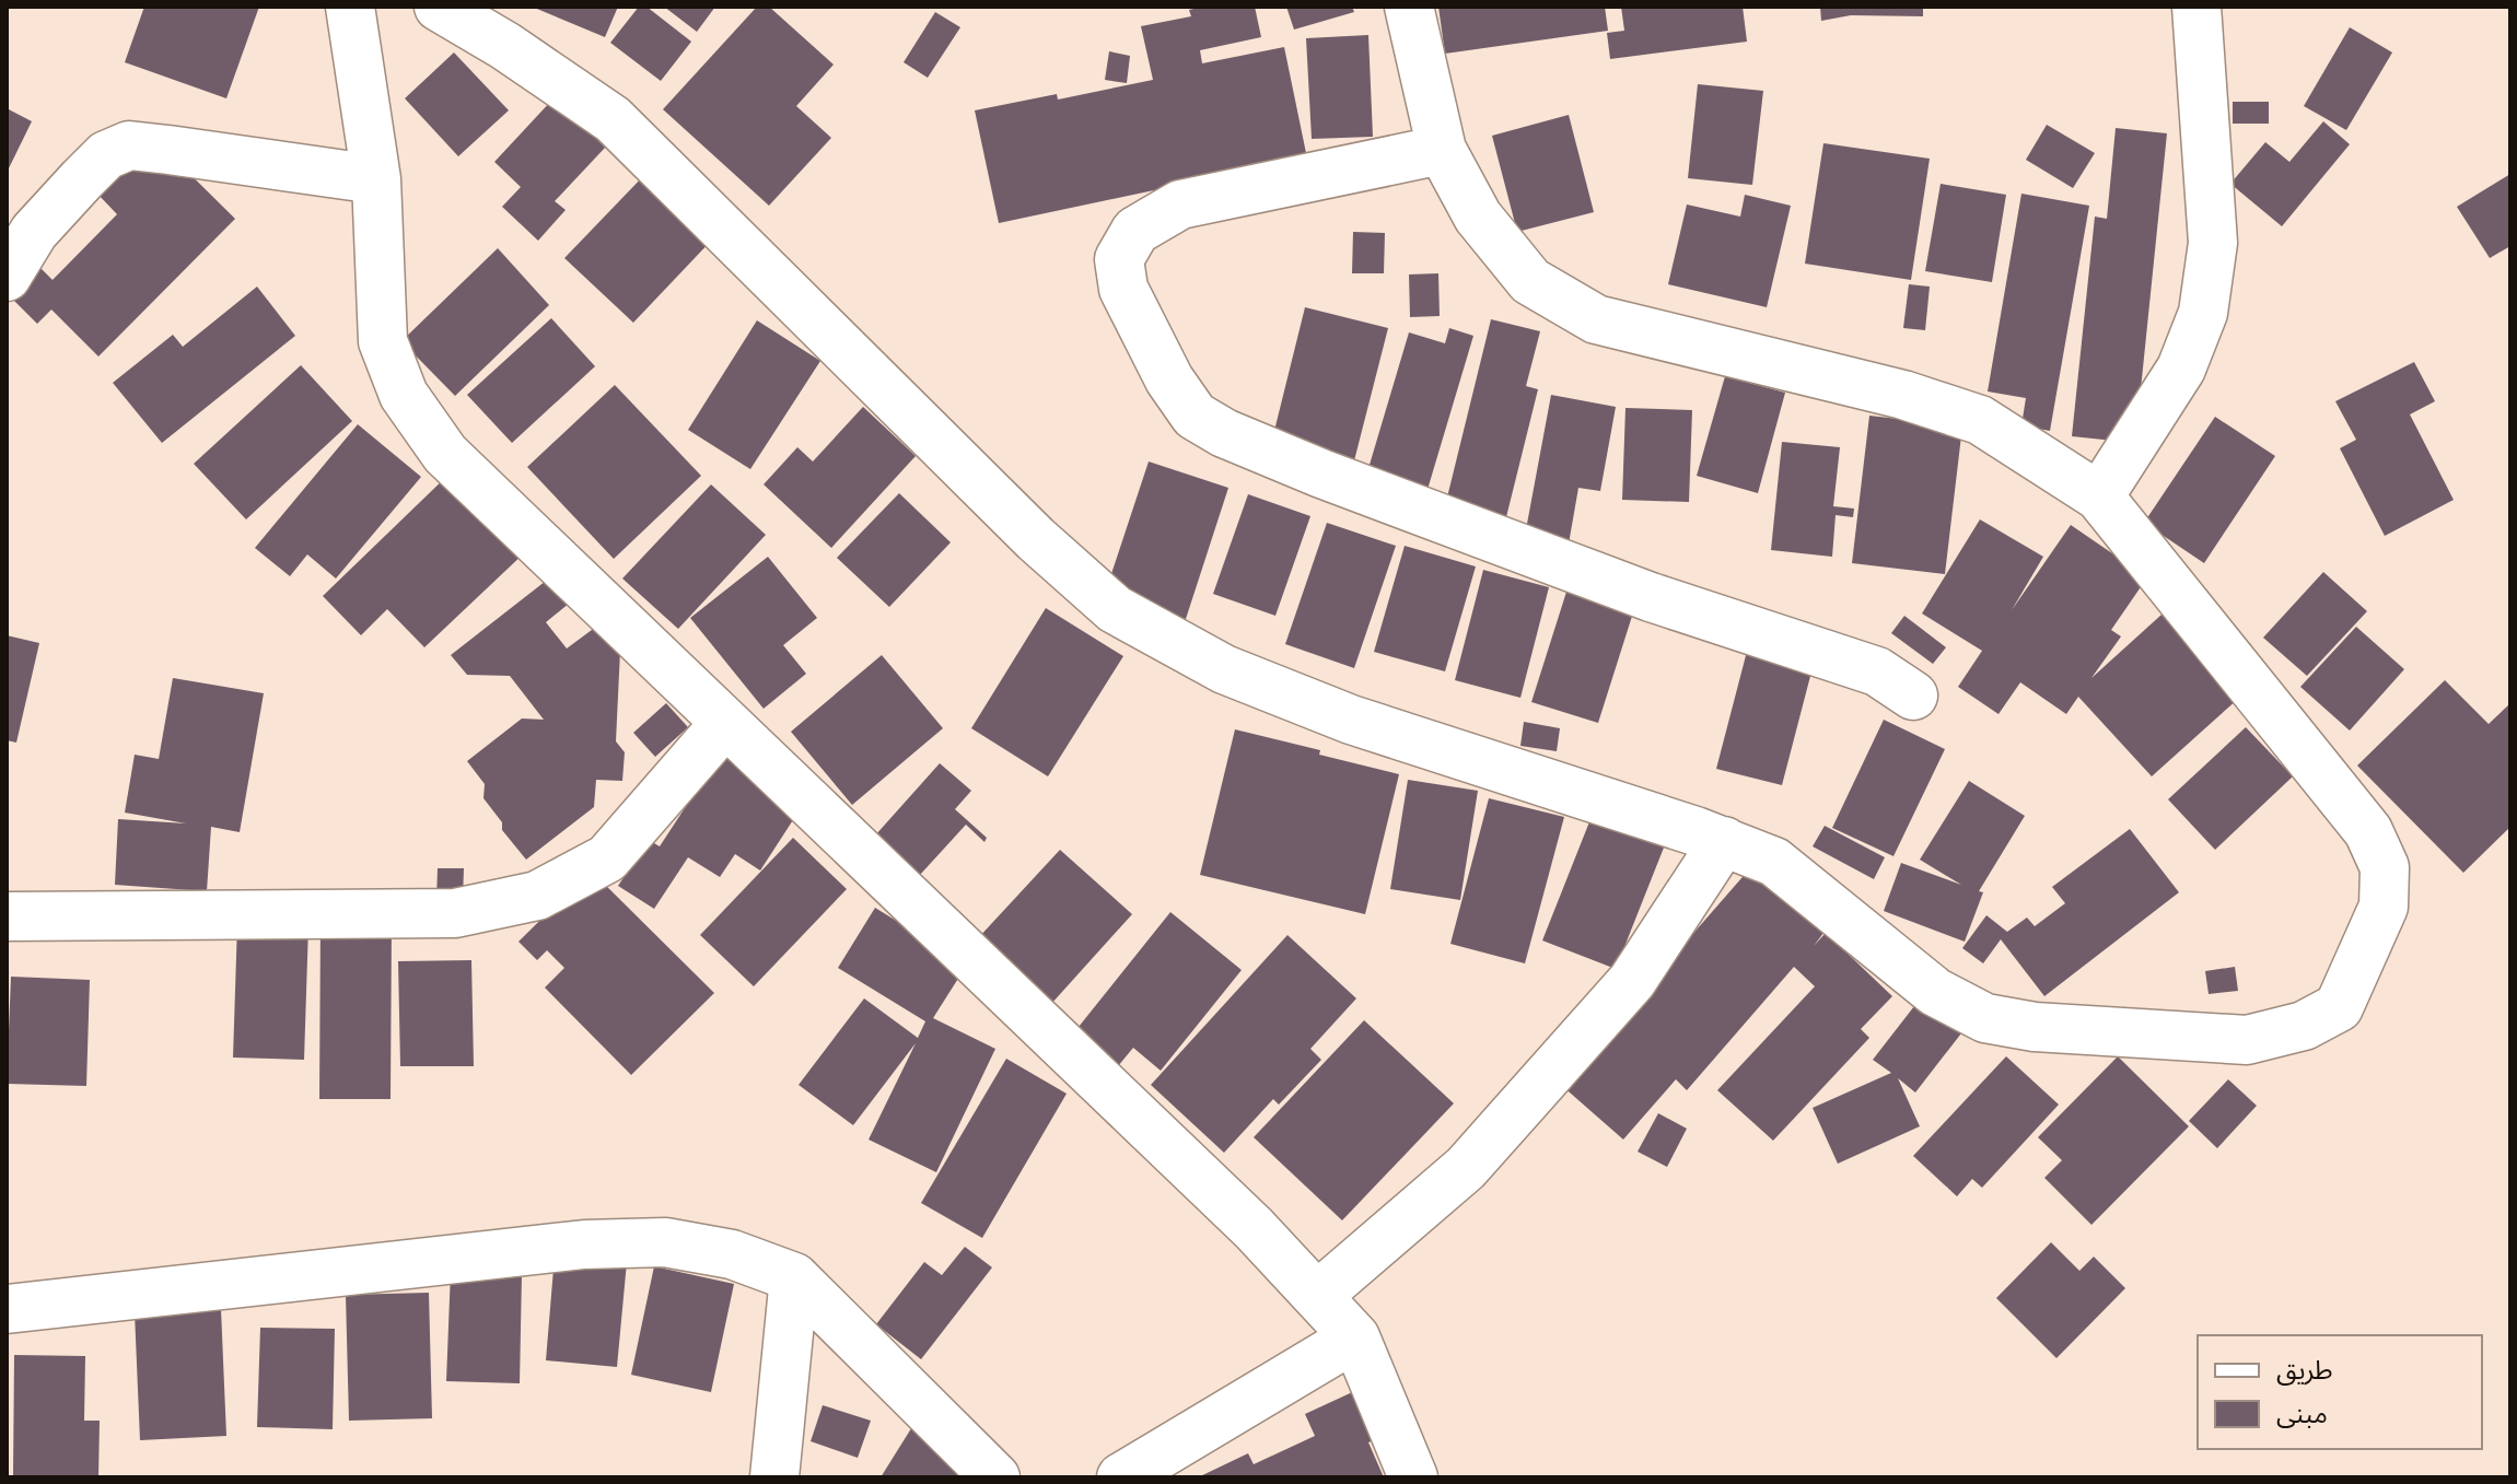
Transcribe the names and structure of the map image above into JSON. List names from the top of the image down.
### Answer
{
  "legend": ["طريق", "مبنى"]
}
